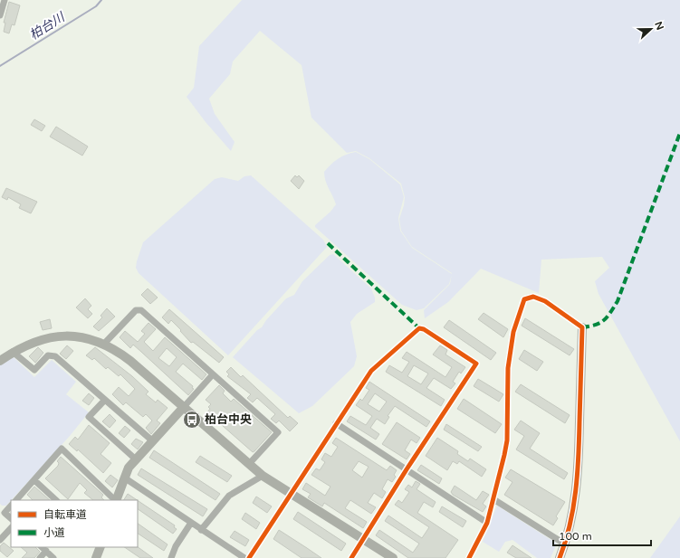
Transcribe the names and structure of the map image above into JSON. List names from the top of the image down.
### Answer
{
  "water": ["柏台川"],
  "places": {
    "bus stop": ["柏台中央"]
  },
  "legend": ["自転車道", "小道"],
  "scale_bar": "100 m",
  "north": "right"
}
